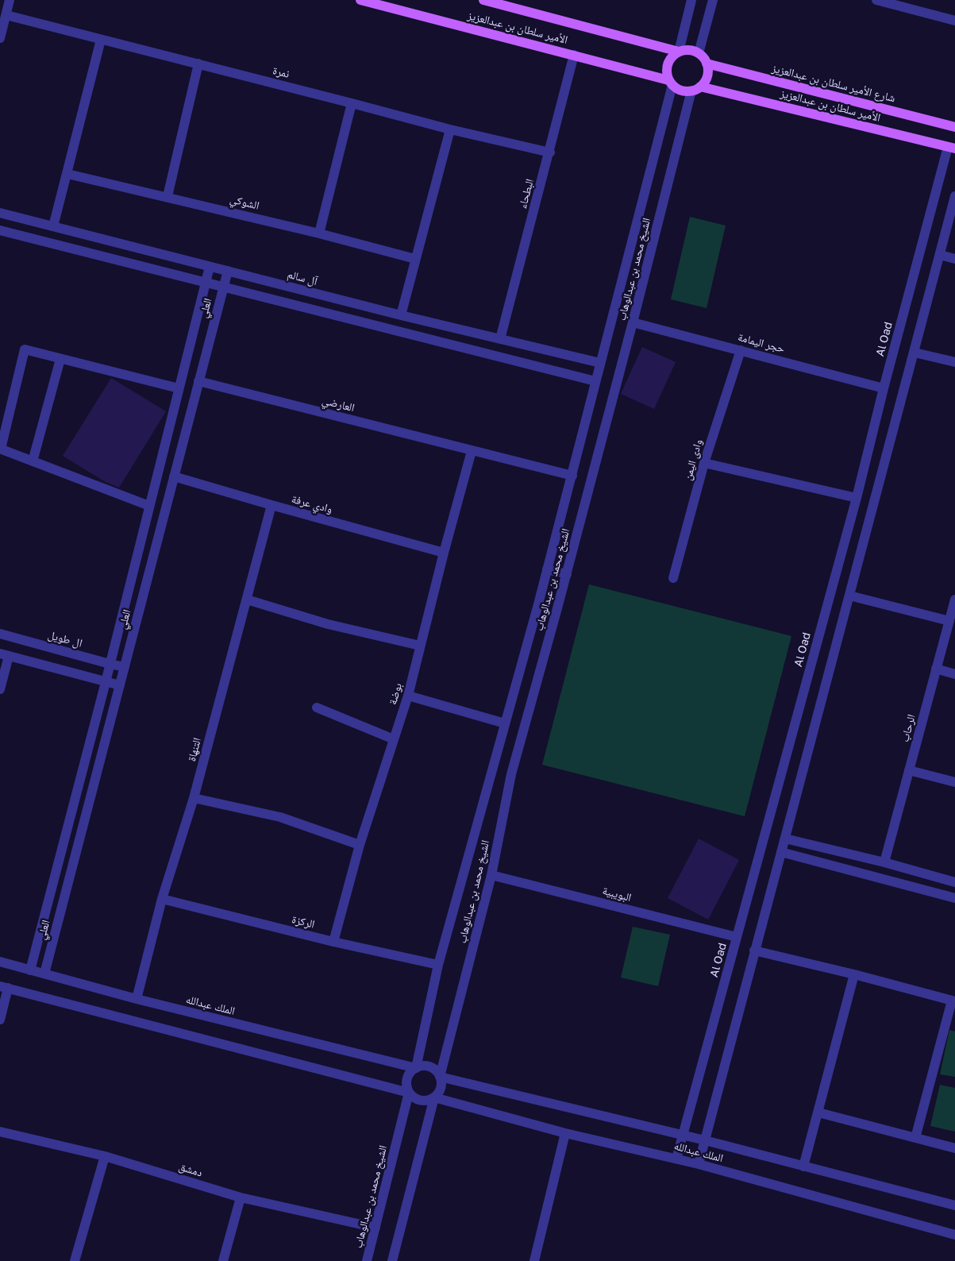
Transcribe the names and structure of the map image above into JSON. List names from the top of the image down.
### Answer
{
  "streets": {
    "main road": ["الأمير سلطان بن عبدالعزيز", "شارع الأمير سلطان بن عبدالعزيز"],
    "street": [
      "نمرة",
      "البطحاء",
      "الشوكي",
      "الشيخ محمد بن عبدالوهاب",
      "آل سالم",
      "العلي",
      "Al Oad",
      "حجر اليمامة",
      "العارضي",
      "وادى اليمن",
      "وادي عرفة",
      "ال طويل",
      "بوضة",
      "الرحاب",
      "التنهاة",
      "البويبية",
      "الركزة",
      "الملك عبدالله",
      "دمشق"
    ]
  },
  "crossings": [
    ["الأمير سلطان بن عبدالعزيز", "شارع الأمير سلطان بن عبدالعزيز"],
    ["الأمير سلطان بن عبدالعزيز", "البطحاء"],
    ["الأمير سلطان بن عبدالعزيز", "الشيخ محمد بن عبدالوهاب"],
    ["الأمير سلطان بن عبدالعزيز", "Al Oad"],
    ["نمرة", "البطحاء"],
    ["شارع الأمير سلطان بن عبدالعزيز", "الشيخ محمد بن عبدالوهاب"],
    ["البطحاء", "آل سالم"],
    ["الشيخ محمد بن عبدالوهاب", "آل سالم"],
    ["الشيخ محمد بن عبدالوهاب", "حجر اليمامة"],
    ["الشيخ محمد بن عبدالوهاب", "العارضي"],
    ["الشيخ محمد بن عبدالوهاب", "البويبية"],
    ["الشيخ محمد بن عبدالوهاب", "الركزة"],
    ["الشيخ محمد بن عبدالوهاب", "الملك عبدالله"],
    ["الشيخ محمد بن عبدالوهاب", "دمشق"],
    ["آل سالم", "العلي"],
    ["العلي", "العارضي"],
    ["العلي", "وادي عرفة"],
    ["العلي", "ال طويل"],
    ["العلي", "الملك عبدالله"],
    ["Al Oad", "حجر اليمامة"],
    ["Al Oad", "البويبية"],
    ["Al Oad", "الملك عبدالله"],
    ["حجر اليمامة", "وادى اليمن"],
    ["العارضي", "بوضة"],
    ["وادي عرفة", "بوضة"],
    ["وادي عرفة", "التنهاة"],
    ["بوضة", "الركزة"],
    ["التنهاة", "الركزة"],
    ["التنهاة", "الملك عبدالله"]
  ]
}
